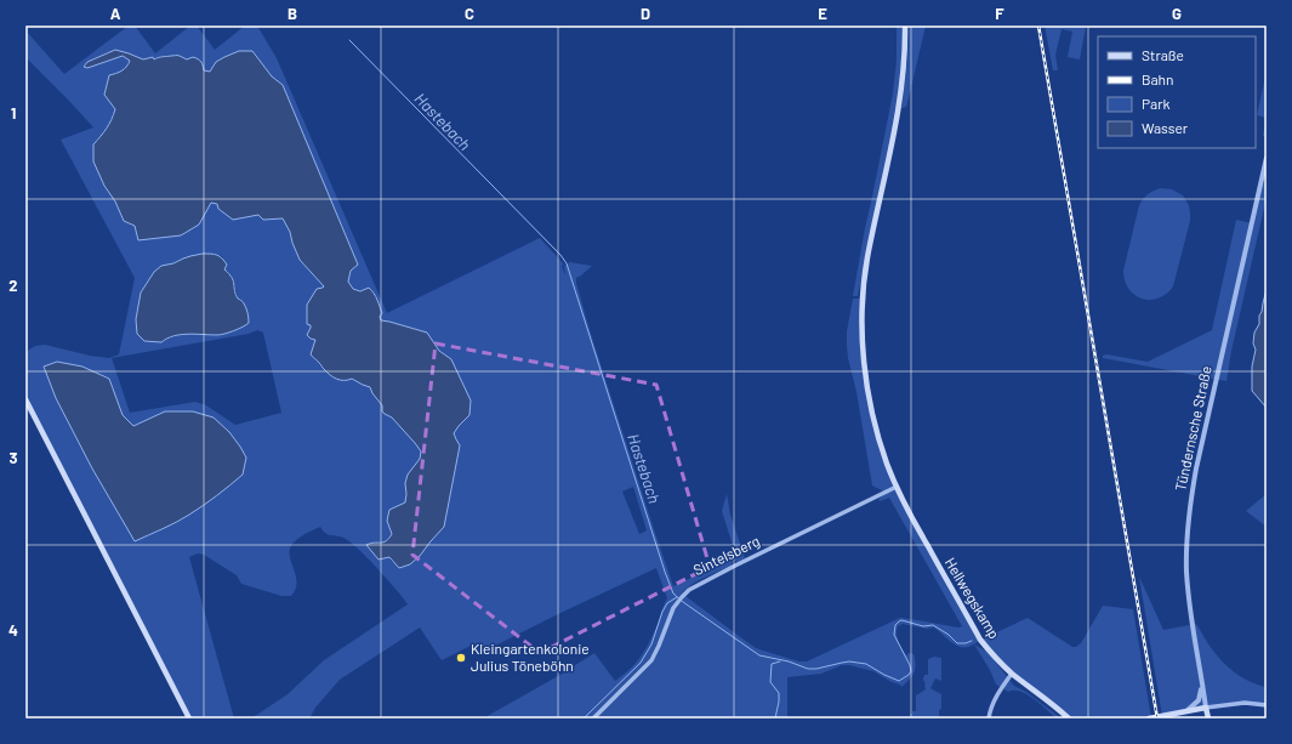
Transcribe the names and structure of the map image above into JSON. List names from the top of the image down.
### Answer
{
  "streets": {
    "main road": ["Hellwegskamp"],
    "street": ["Tündernsche Straße", "Sintelsberg"]
  },
  "crossings": [
    ["Sintelsberg", "Hellwegskamp"]
  ],
  "water": ["Hastebach"],
  "places": ["Kleingartenkolonie Julius Töneböhn"],
  "legend": [
    "Straße",
    "Bahn",
    "Park",
    "Wasser"
  ],
  "grid": {
    "columns": [
      "A",
      "B",
      "C",
      "D",
      "E",
      "F",
      "G"
    ],
    "rows": [
      "1",
      "2",
      "3",
      "4"
    ]
  }
}
